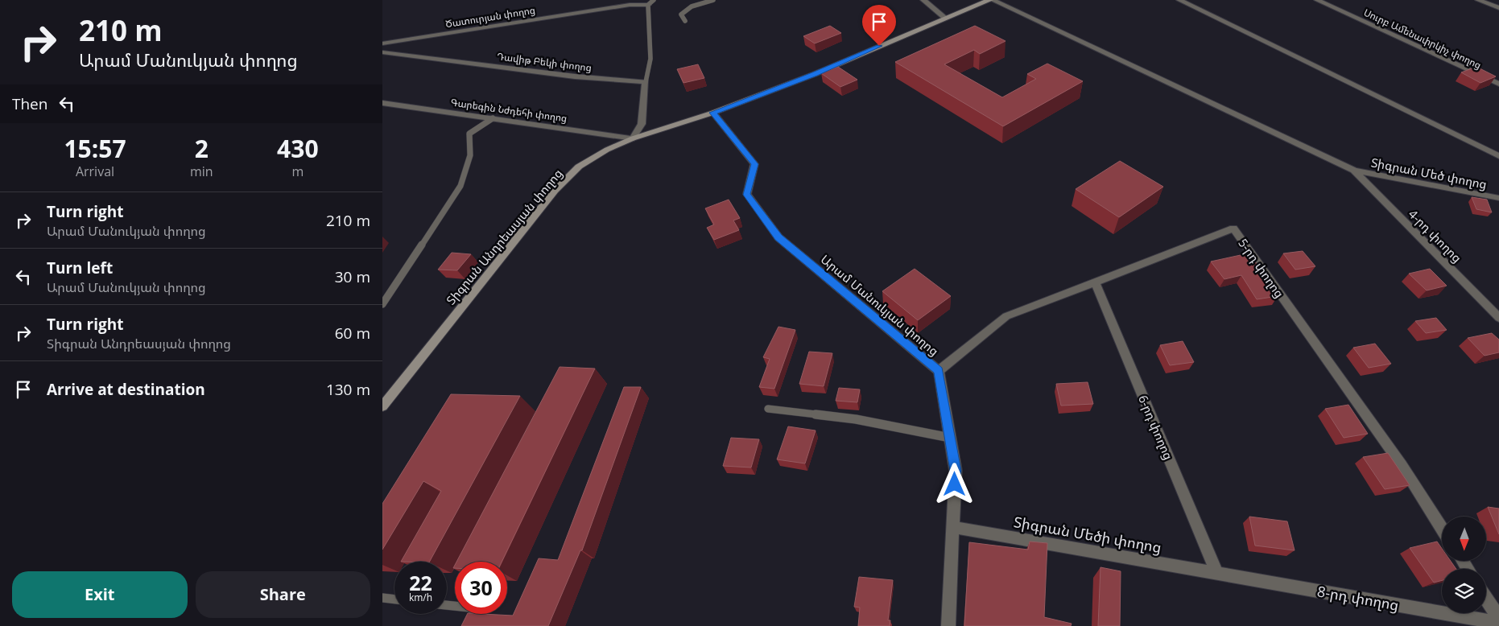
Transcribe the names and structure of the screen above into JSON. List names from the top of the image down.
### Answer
{
  "streets": {
    "main road": ["Տիգրան Անդրեասյան փողոց"],
    "street": [
      "Ծատուրյան փողոց",
      "Սուրբ Ամենափրկիչ փողոց",
      "Դավիթ Բեկի փողոց",
      "Գարեգին Նժդեհի փողոց",
      "Տիգրան Մեծ փողոց",
      "4-րդ փողոց",
      "5-րդ փողոց",
      "Արամ Մանուկյան փողոց",
      "6-րդ փողոց",
      "Տիգրան Մեծի փողոց",
      "8-րդ փողոց"
    ]
  },
  "crossings": [
    ["Գարեգին Նժդեհի փողոց", "Տիգրան Անդրեասյան փողոց"],
    ["Տիգրան Մեծ փողոց", "4-րդ փողոց"],
    ["Տիգրան Անդրեասյան փողոց", "Արամ Մանուկյան փողոց"],
    ["5-րդ փողոց", "Արամ Մանուկյան փողոց"],
    ["5-րդ փողոց", "6-րդ փողոց"],
    ["Արամ Մանուկյան փողոց", "Տիգրան Մեծի փողոց"],
    ["6-րդ փողոց", "Տիգրան Մեծի փողոց"],
    ["6-րդ փողոց", "8-րդ փողոց"],
    ["Տիգրան Մեծի փողոց", "8-րդ փողոց"]
  ],
  "north": "bottom",
  "page": {
    "turn": ["210 m", "Արամ Մանուկյան փողոց"],
    "then": "Then",
    "eta": [
      "15:57",
      "Arrival",
      "2",
      "min",
      "430",
      "m"
    ],
    "list": [
      {
        "name": "Turn right",
        "note": "Արամ Մանուկյան փողոց",
        "value": "210 m"
      },
      {
        "name": "Turn left",
        "note": "Արամ Մանուկյան փողոց",
        "value": "30 m"
      },
      {
        "name": "Turn right",
        "note": "Տիգրան Անդրեասյան փողոց",
        "value": "60 m"
      },
      {
        "name": "Arrive at destination",
        "value": "130 m"
      }
    ],
    "speed": "22 km/h",
    "limit": "30",
    "buttons": ["Exit", "Share"]
  }
}
